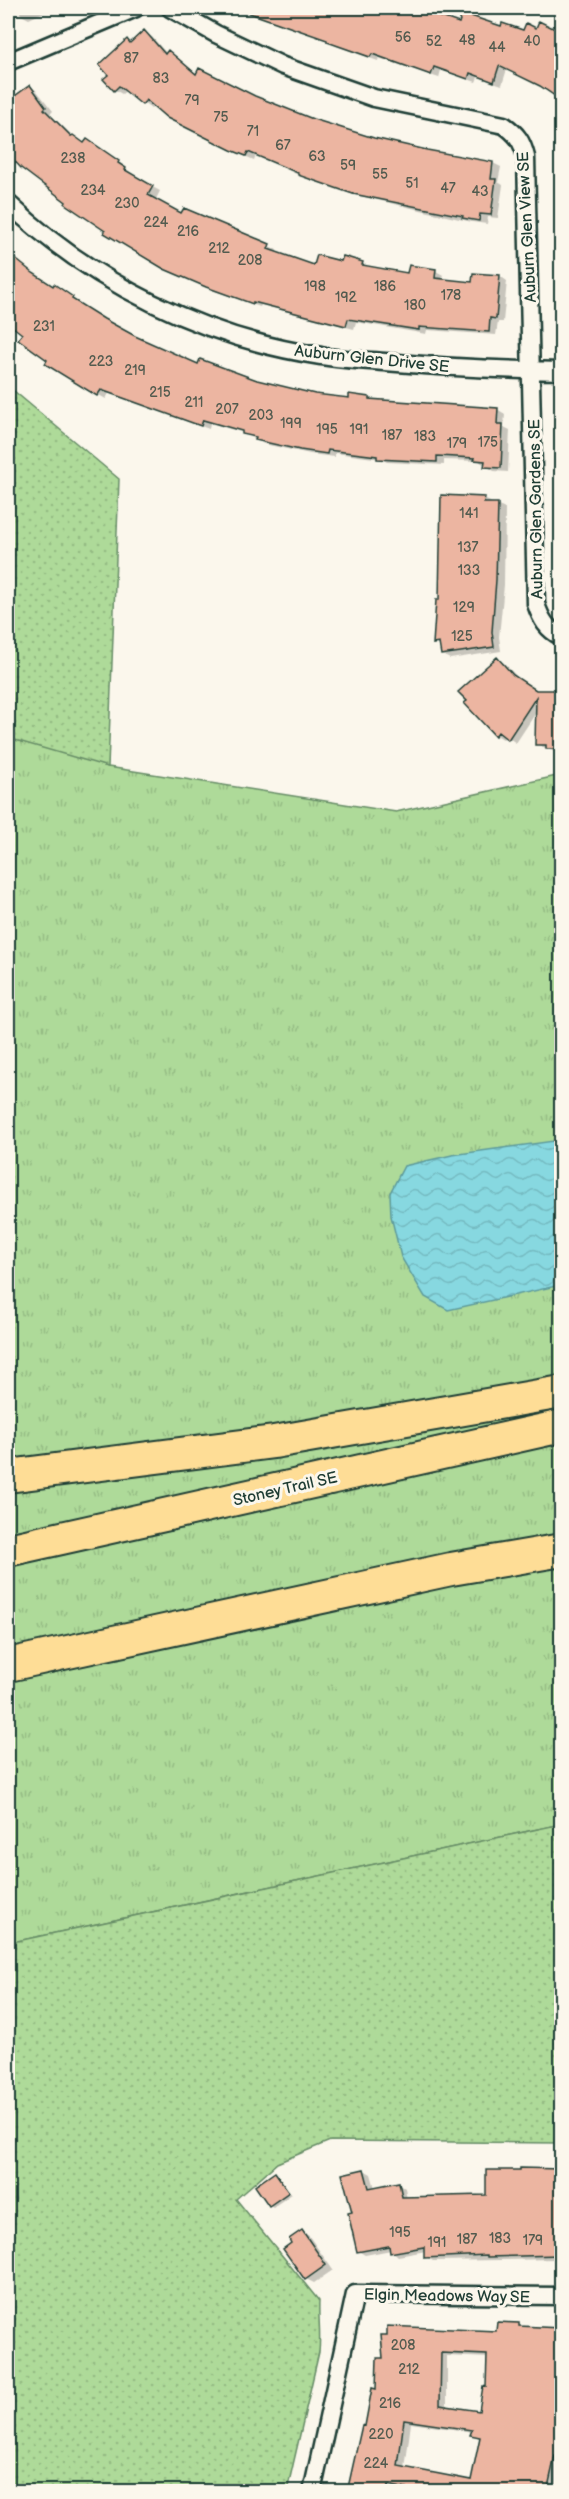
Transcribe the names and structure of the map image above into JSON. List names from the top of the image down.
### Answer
{
  "streets": {
    "highway": ["Stoney Trail SE"],
    "street": [
      "Auburn Glen View SE",
      "Auburn Glen Drive SE",
      "Auburn Glen Gardens SE",
      "Elgin Meadows Way SE"
    ]
  },
  "crossings": [
    ["Auburn Glen View SE", "Auburn Glen Drive SE"],
    ["Auburn Glen View SE", "Auburn Glen Gardens SE"],
    ["Auburn Glen Drive SE", "Auburn Glen Gardens SE"]
  ],
  "house_numbers": [
    "56",
    "48",
    "52",
    "40",
    "44",
    "87",
    "83",
    "79",
    "75",
    "71",
    "67",
    "63",
    "238",
    "59",
    "55",
    "51",
    "47",
    "234",
    "43",
    "230",
    "224",
    "216",
    "212",
    "208",
    "198",
    "186",
    "178",
    "192",
    "180",
    "231",
    "223",
    "219",
    "215",
    "211",
    "207",
    "203",
    "199",
    "195",
    "191",
    "187",
    "183",
    "175",
    "179",
    "141",
    "137",
    "133",
    "129",
    "125",
    "195",
    "183",
    "187",
    "179",
    "191",
    "208",
    "212",
    "216",
    "220",
    "224"
  ]
}
